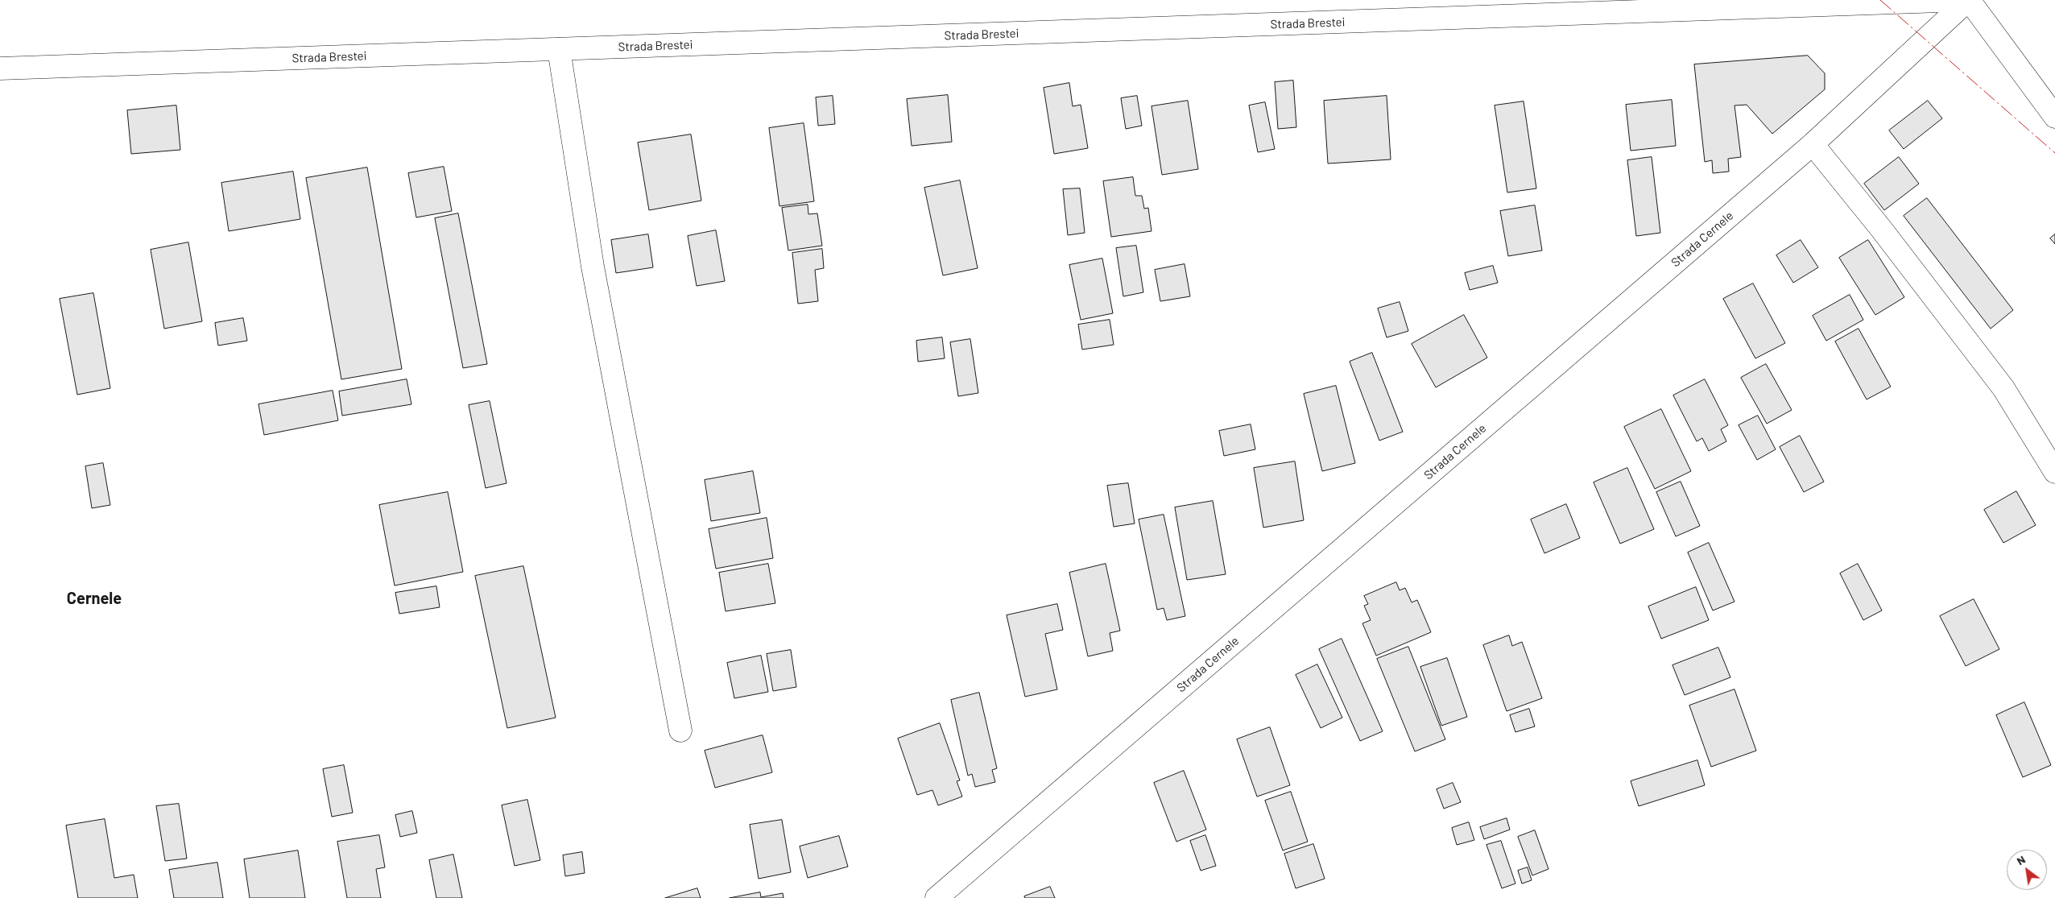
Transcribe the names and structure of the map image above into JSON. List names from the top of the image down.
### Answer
{
  "streets": {
    "street": ["Strada Brestei", "Strada Cernele"]
  },
  "districts": ["Cernele"],
  "north": "top left"
}
